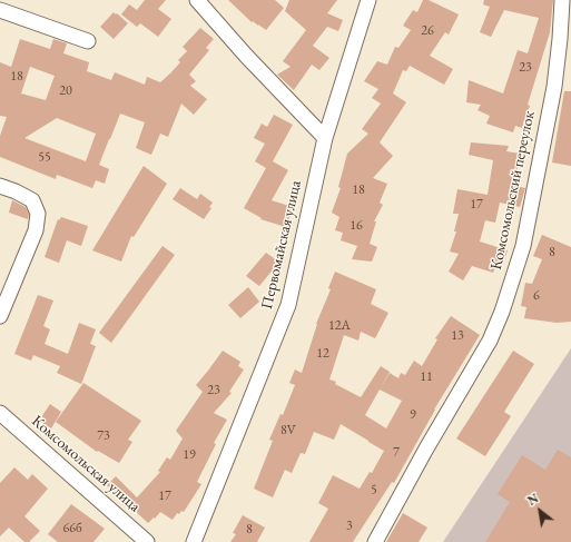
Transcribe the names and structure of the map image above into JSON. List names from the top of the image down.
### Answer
{
  "streets": {
    "street": ["Комсомольский переулок", "Первомайская улица", "Комсомольская улица"]
  },
  "house_numbers": [
    "26",
    "23",
    "18",
    "20",
    "55",
    "18",
    "17",
    "16",
    "8",
    "6",
    "12A",
    "13",
    "12",
    "11",
    "23",
    "9",
    "8V",
    "73",
    "7",
    "19",
    "5",
    "17",
    "3",
    "66б",
    "8"
  ],
  "north": "top left"
}
